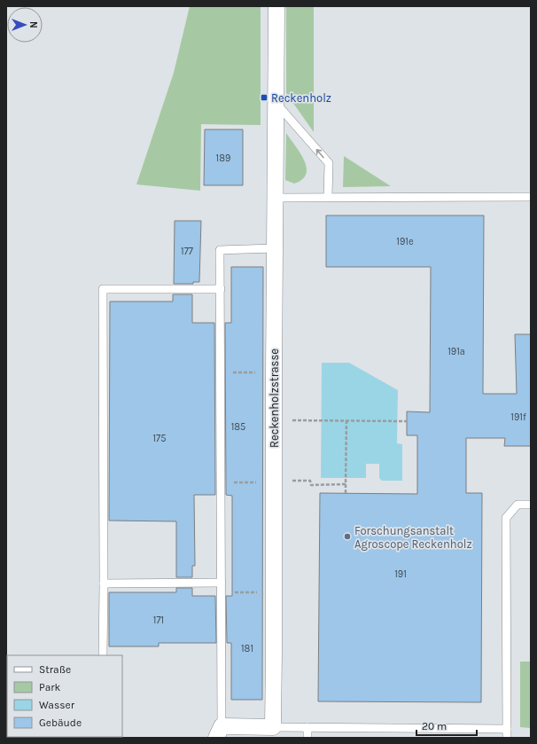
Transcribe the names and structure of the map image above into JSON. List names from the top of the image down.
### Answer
{
  "streets": {
    "street": ["Reckenholzstrasse"]
  },
  "places": {
    "transit": ["Reckenholz"],
    "other": ["Forschungsanstalt Agroscope Reckenholz"]
  },
  "house_numbers": [
    "189",
    "191e",
    "177",
    "191a",
    "191f",
    "185",
    "175",
    "191",
    "171",
    "181"
  ],
  "legend": [
    "Straße",
    "Park",
    "Wasser",
    "Gebäude"
  ],
  "scale_bar": "20 m",
  "north": "right"
}
